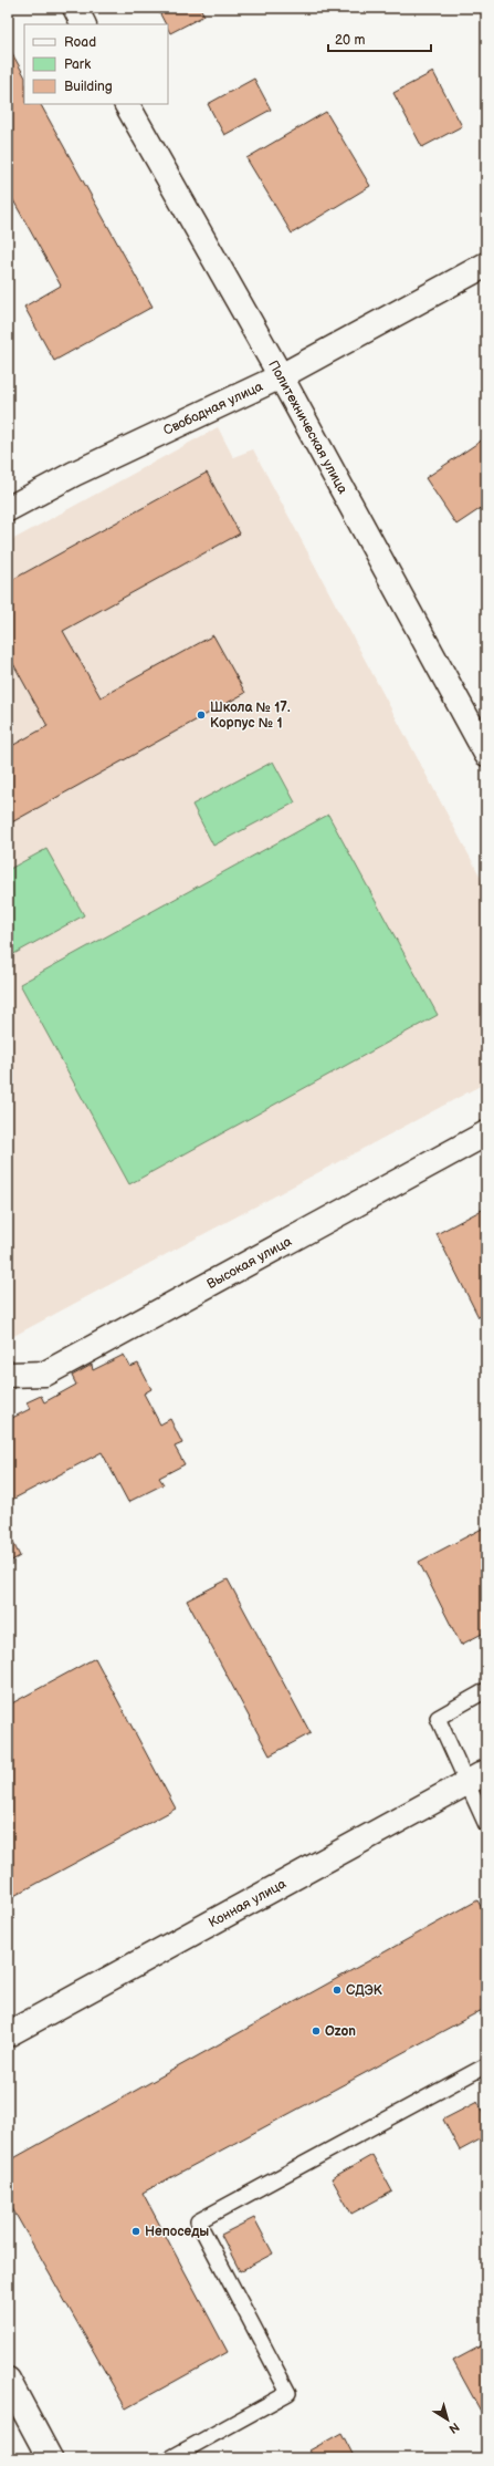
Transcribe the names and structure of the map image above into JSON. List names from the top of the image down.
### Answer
{
  "streets": {
    "street": [
      "Свободная улица",
      "Политехническая улица",
      "Высокая улица",
      "Конная улица"
    ]
  },
  "crossings": [
    ["Свободная улица", "Политехническая улица"]
  ],
  "places": [
    "Школа № 17. Корпус № 1",
    "СДЭК",
    "Ozon",
    "Непоседы"
  ],
  "legend": ["Road", "Park", "Building"],
  "scale_bar": "20 m",
  "north": "bottom right"
}
